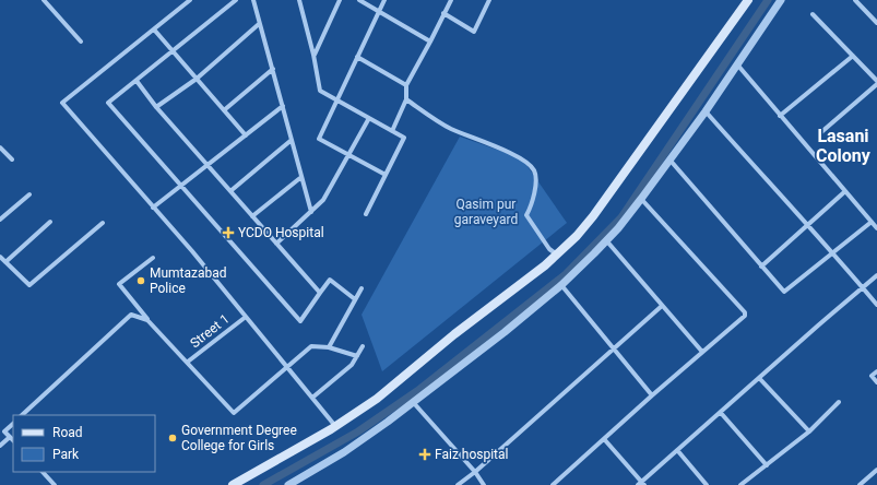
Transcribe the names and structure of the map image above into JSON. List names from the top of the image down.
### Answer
{
  "streets": {
    "street": ["Street 1"]
  },
  "districts": ["Lasani Colony"],
  "parks": ["Qasim pur garaveyard"],
  "places": {
    "health": ["YCDO Hospital", "Faiz hospital"],
    "other": ["Mumtazabad Police", "Government Degree College for Girls"]
  },
  "legend": ["Road", "Park"]
}
